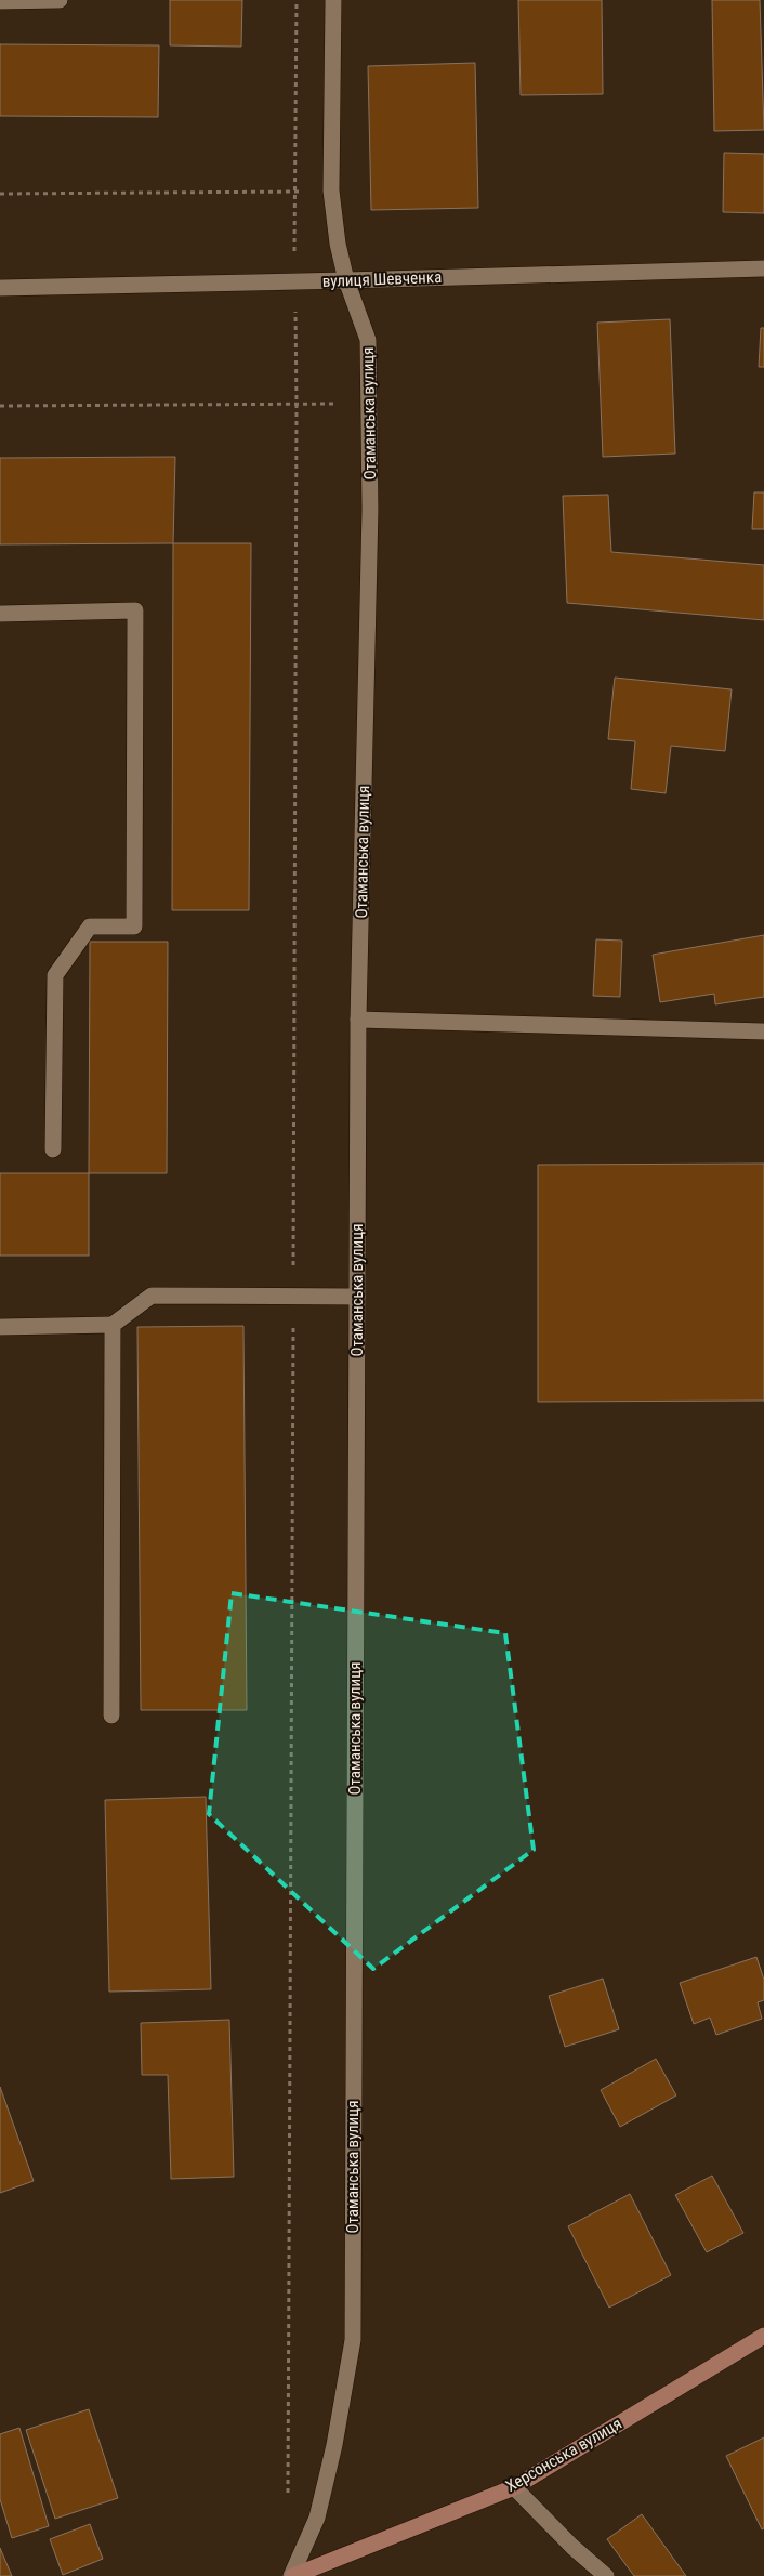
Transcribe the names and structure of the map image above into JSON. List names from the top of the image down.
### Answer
{
  "streets": {
    "main road": ["Херсонська вулиця"],
    "street": ["вулиця Шевченка", "Отаманська вулиця"]
  },
  "crossings": [
    ["вулиця Шевченка", "Отаманська вулиця"],
    ["Отаманська вулиця", "Херсонська вулиця"]
  ]
}
